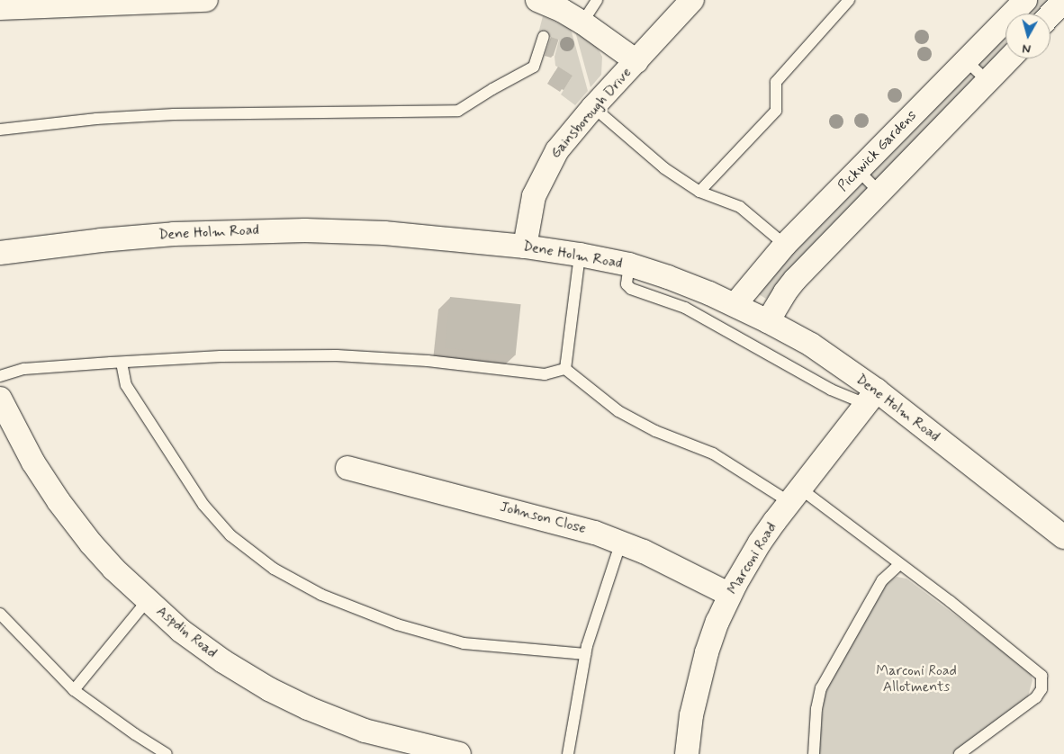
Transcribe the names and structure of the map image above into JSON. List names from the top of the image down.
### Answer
{
  "streets": {
    "street": [
      "Gainsborough Drive",
      "Pickwick Gardens",
      "Dene Holm Road",
      "Johnson Close",
      "Marconi Road",
      "Aspdin Road"
    ]
  },
  "crossings": [
    ["Gainsborough Drive", "Dene Holm Road"],
    ["Pickwick Gardens", "Dene Holm Road"],
    ["Dene Holm Road", "Marconi Road"],
    ["Johnson Close", "Marconi Road"]
  ],
  "parks": ["Marconi Road Allotments"],
  "north": "bottom"
}
